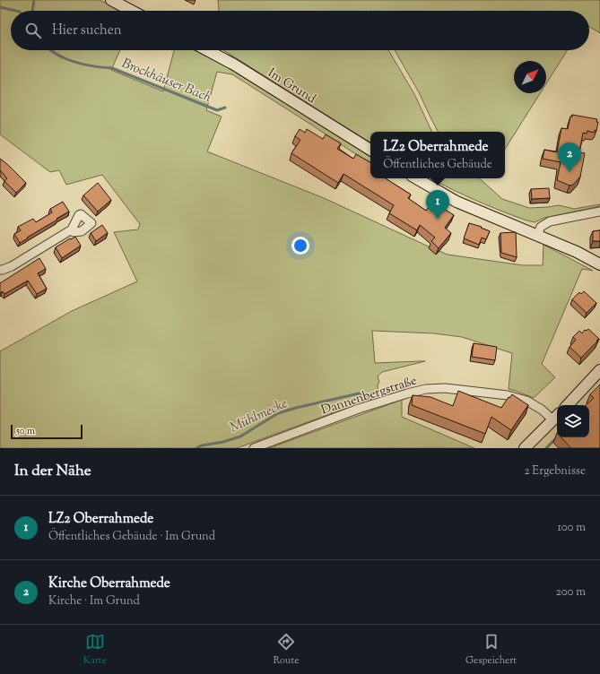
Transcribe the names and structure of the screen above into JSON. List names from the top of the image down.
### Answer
{
  "streets": {
    "main road": ["Im Grund"],
    "street": ["Dannenbergstraße"]
  },
  "water": ["Brockhäuser Bach", "Mühlmecke"],
  "scale_bar": "50 m",
  "north": "top right",
  "page": {
    "search": "Hier suchen",
    "popup": ["LZ2 Oberrahmede", "Öffentliches Gebäude"],
    "pins": ["2", "1"],
    "scale": "50 m",
    "heading": ["In der Nähe", "2 Ergebnisse"],
    "list": [
      {
        "mark": "1",
        "name": "LZ2 Oberrahmede",
        "note": "Öffentliches Gebäude · Im Grund",
        "value": "100 m"
      },
      {
        "mark": "2",
        "name": "Kirche Oberrahmede",
        "note": "Kirche · Im Grund",
        "value": "200 m"
      }
    ],
    "nav": ["Karte", "Route", "Gespeichert"]
  }
}
